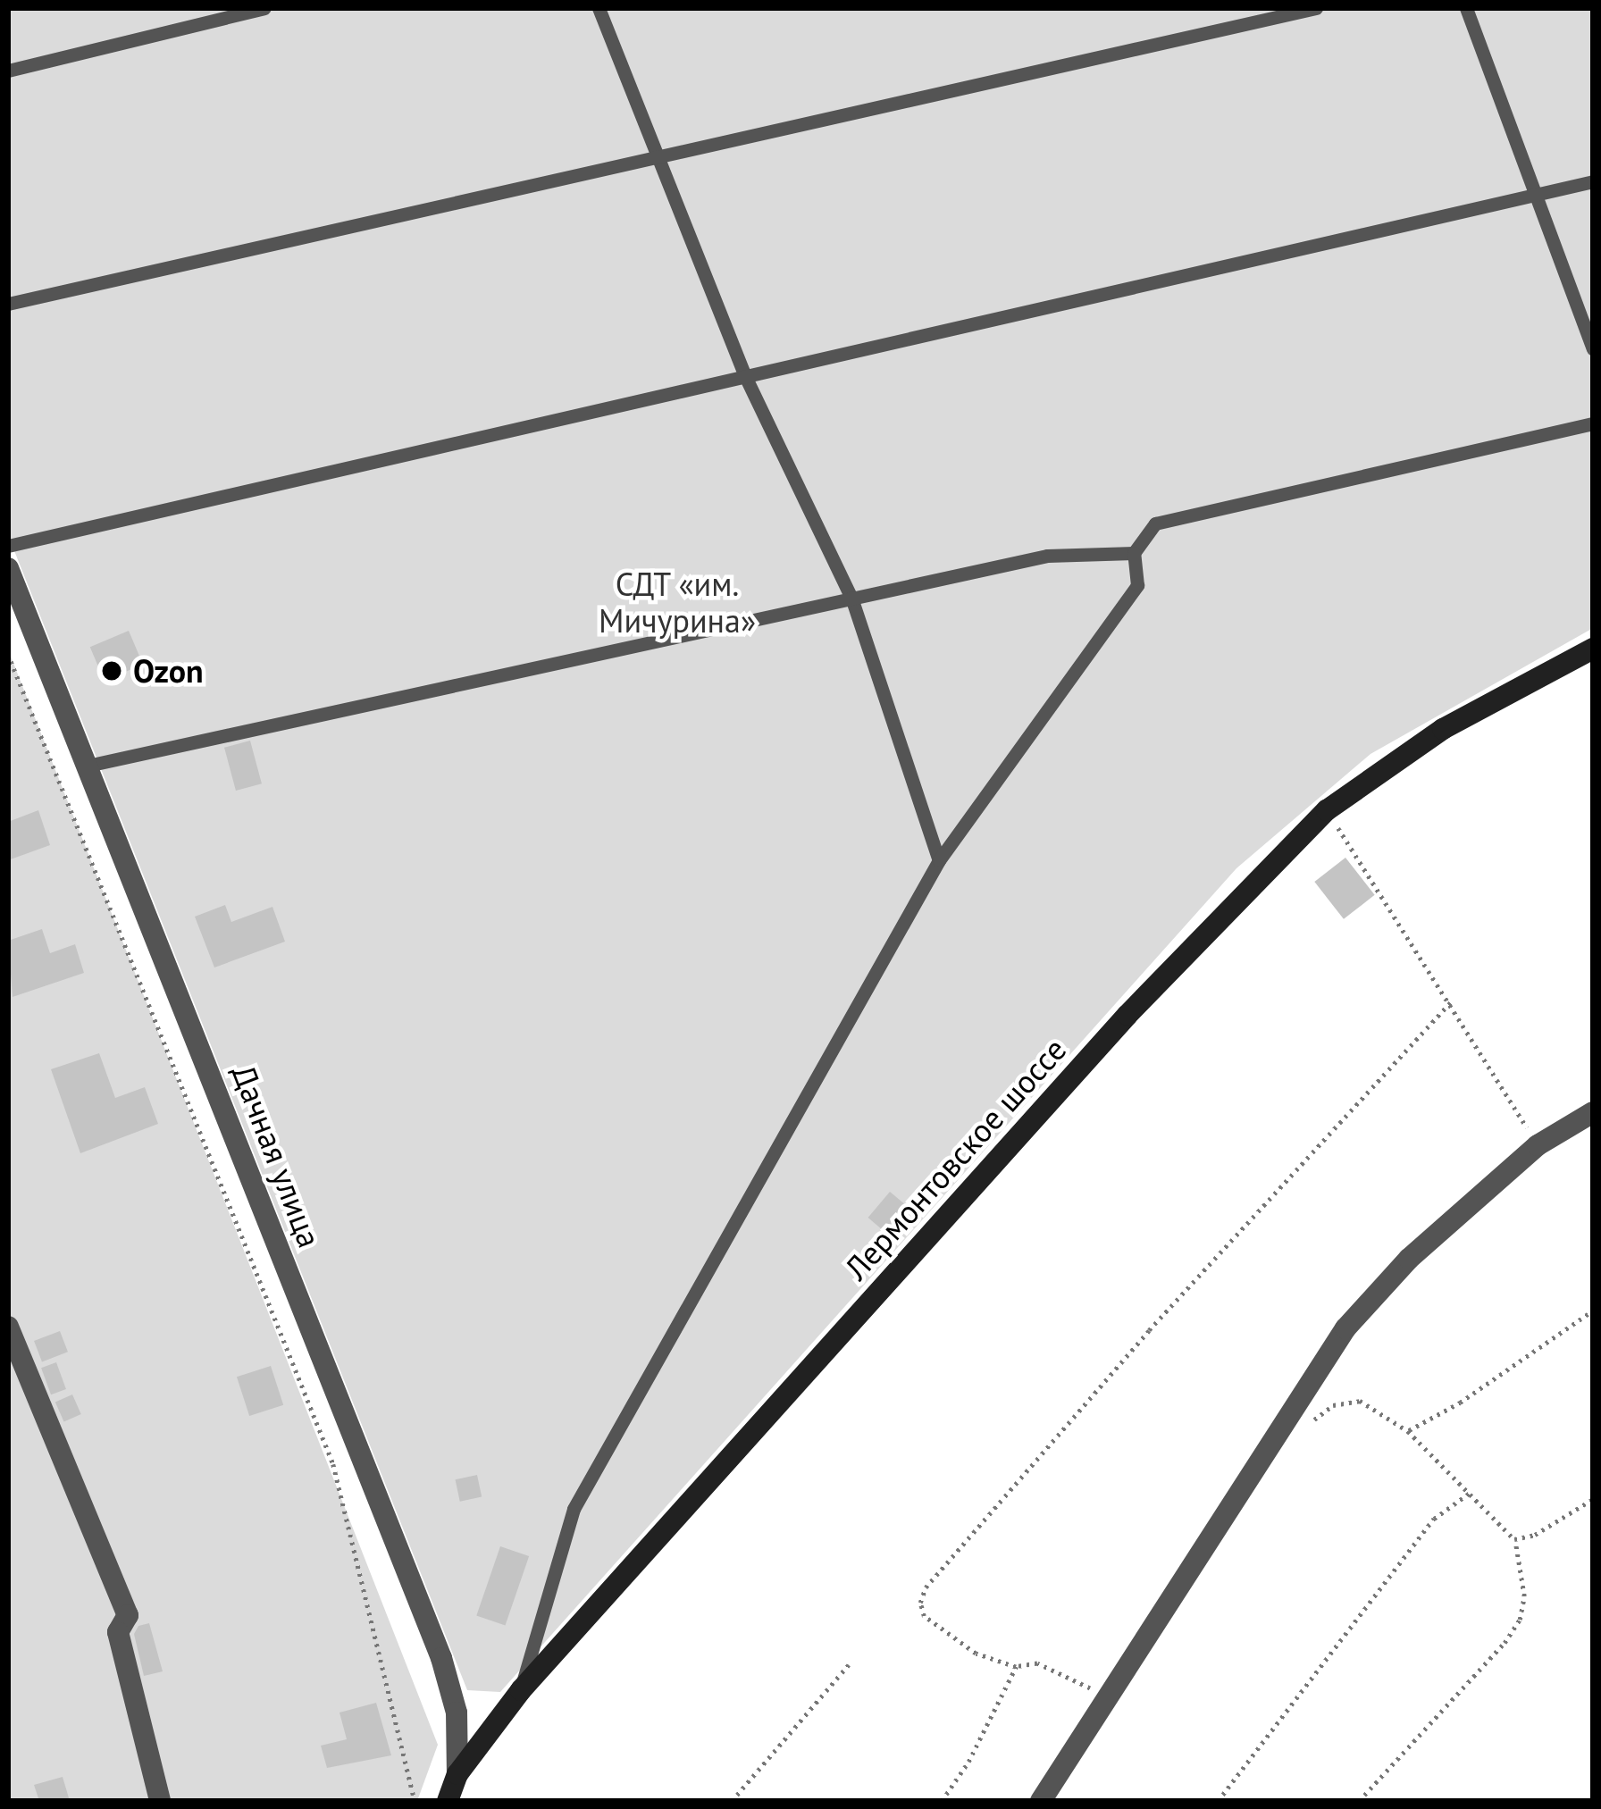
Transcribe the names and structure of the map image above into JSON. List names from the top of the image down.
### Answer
{
  "streets": {
    "street": ["Дачная улица", "Лермонтовское шоссе"]
  },
  "crossings": [
    ["Дачная улица", "Лермонтовское шоссе"]
  ],
  "parks": ["СДТ «им. Мичурина»"],
  "places": ["Ozon"]
}
